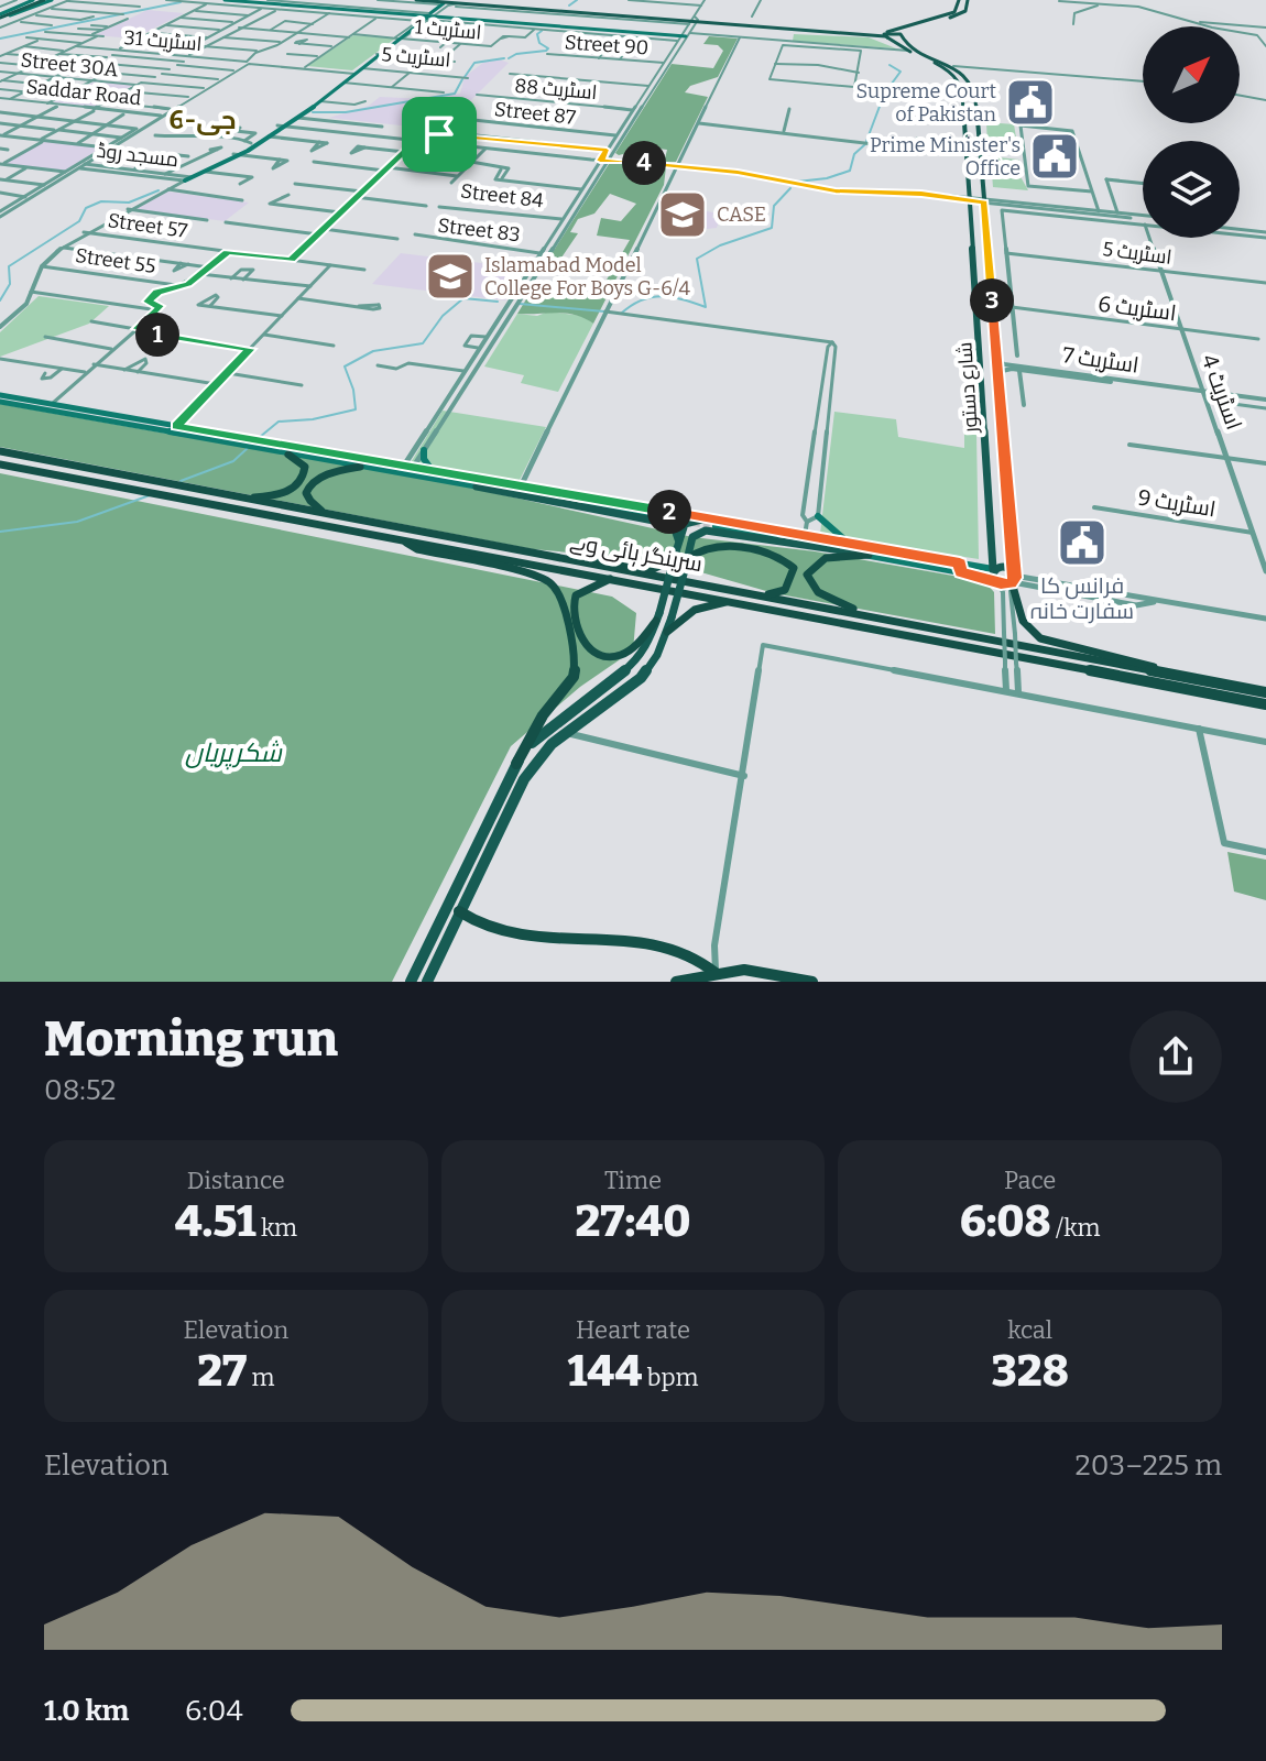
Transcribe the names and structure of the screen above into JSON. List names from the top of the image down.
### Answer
{
  "streets": {
    "highway": ["سرینگر ہائی وے"],
    "main road": ["شارع دستور"],
    "street": [
      "اسٹریٹ 1",
      "اسٹریٹ 31",
      "Street 90",
      "اسٹریٹ 5",
      "Street 30A",
      "اسٹریٹ 88",
      "Saddar Road",
      "Street 87",
      "مسجد روڈ",
      "Street 84",
      "Street 57",
      "Street 83",
      "Street 55",
      "اسٹریٹ 6",
      "اسٹریٹ 7",
      "اسٹریٹ 4",
      "اسٹریٹ 9"
    ]
  },
  "crossings": [
    ["اسٹریٹ 5", "اسٹریٹ 4"],
    ["اسٹریٹ 6", "اسٹریٹ 4"],
    ["اسٹریٹ 7", "شارع دستور"],
    ["اسٹریٹ 7", "اسٹریٹ 4"],
    ["اسٹریٹ 4", "اسٹریٹ 9"]
  ],
  "districts": ["جی-6"],
  "parks": ["شکرپریاں"],
  "places": {
    "public building": ["Supreme Court of Pakistan", "Prime Minister's Office", "فرانس کا سفارت خانہ"],
    "school or university": ["CASE", "Islamabad Model College For Boys G-6/4"]
  },
  "north": "top right",
  "page": {
    "pins": [
      "4",
      "3",
      "1",
      "2"
    ],
    "heading": ["Morning run", "08:52"],
    "stats": [
      ["Distance", "4.51 km"],
      ["Time", "27:40"],
      ["Pace", "6:08 /km"],
      ["Elevation", "27 m"],
      ["Heart rate", "144 bpm"],
      ["kcal", "328"]
    ],
    "chart": ["Elevation", "203–225 m"],
    "list": [
      {
        "name": "1.0 km",
        "note": "6:04"
      }
    ]
  }
}
